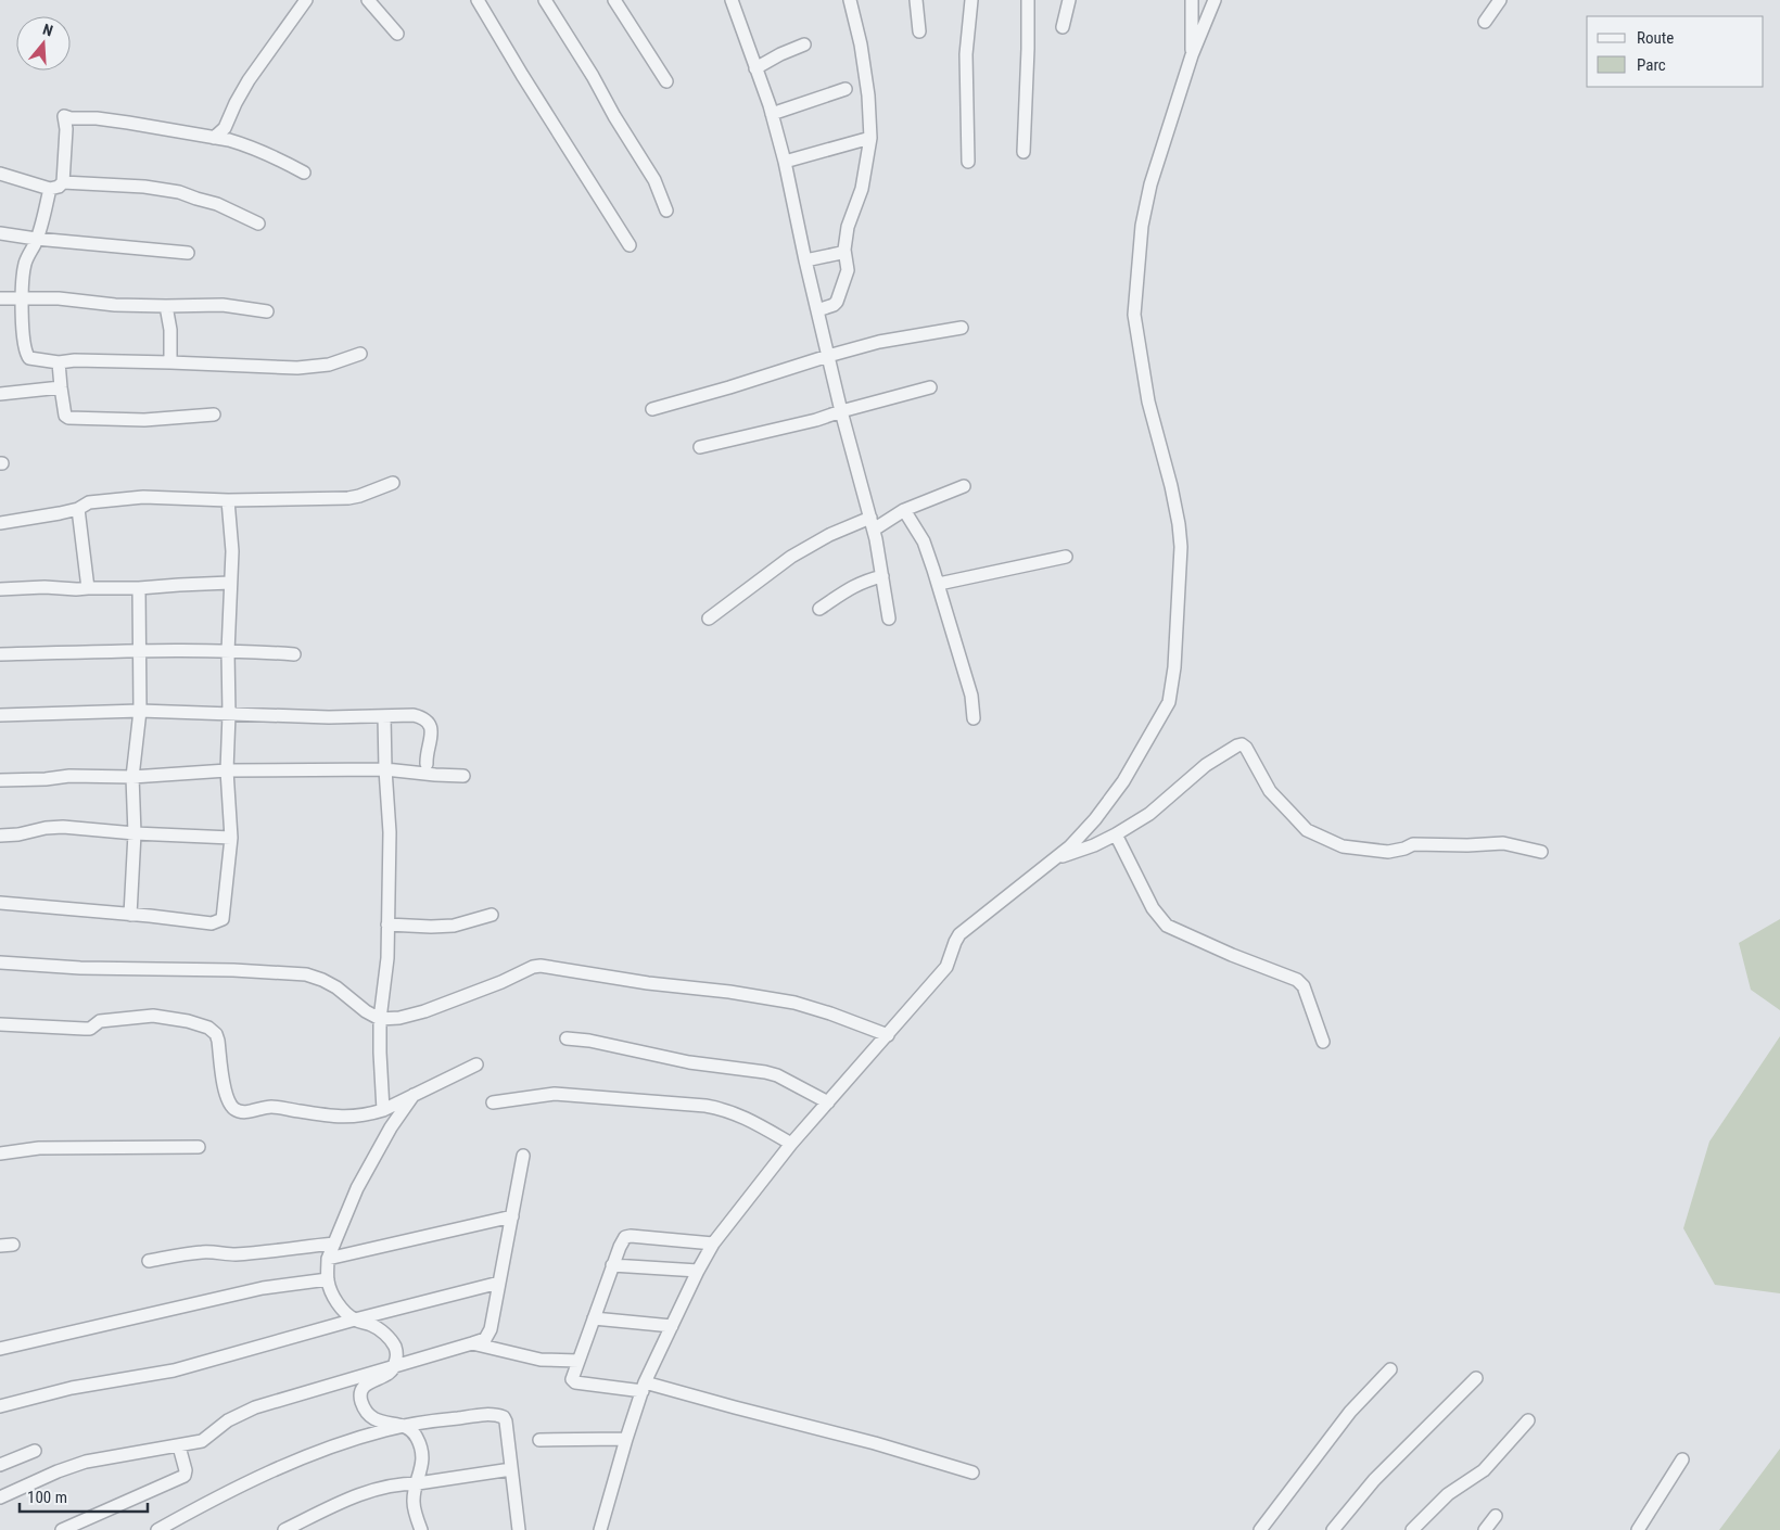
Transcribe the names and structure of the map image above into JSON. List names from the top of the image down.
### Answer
{
  "legend": ["Route", "Parc"],
  "scale_bar": "100 m",
  "north": "top"
}
